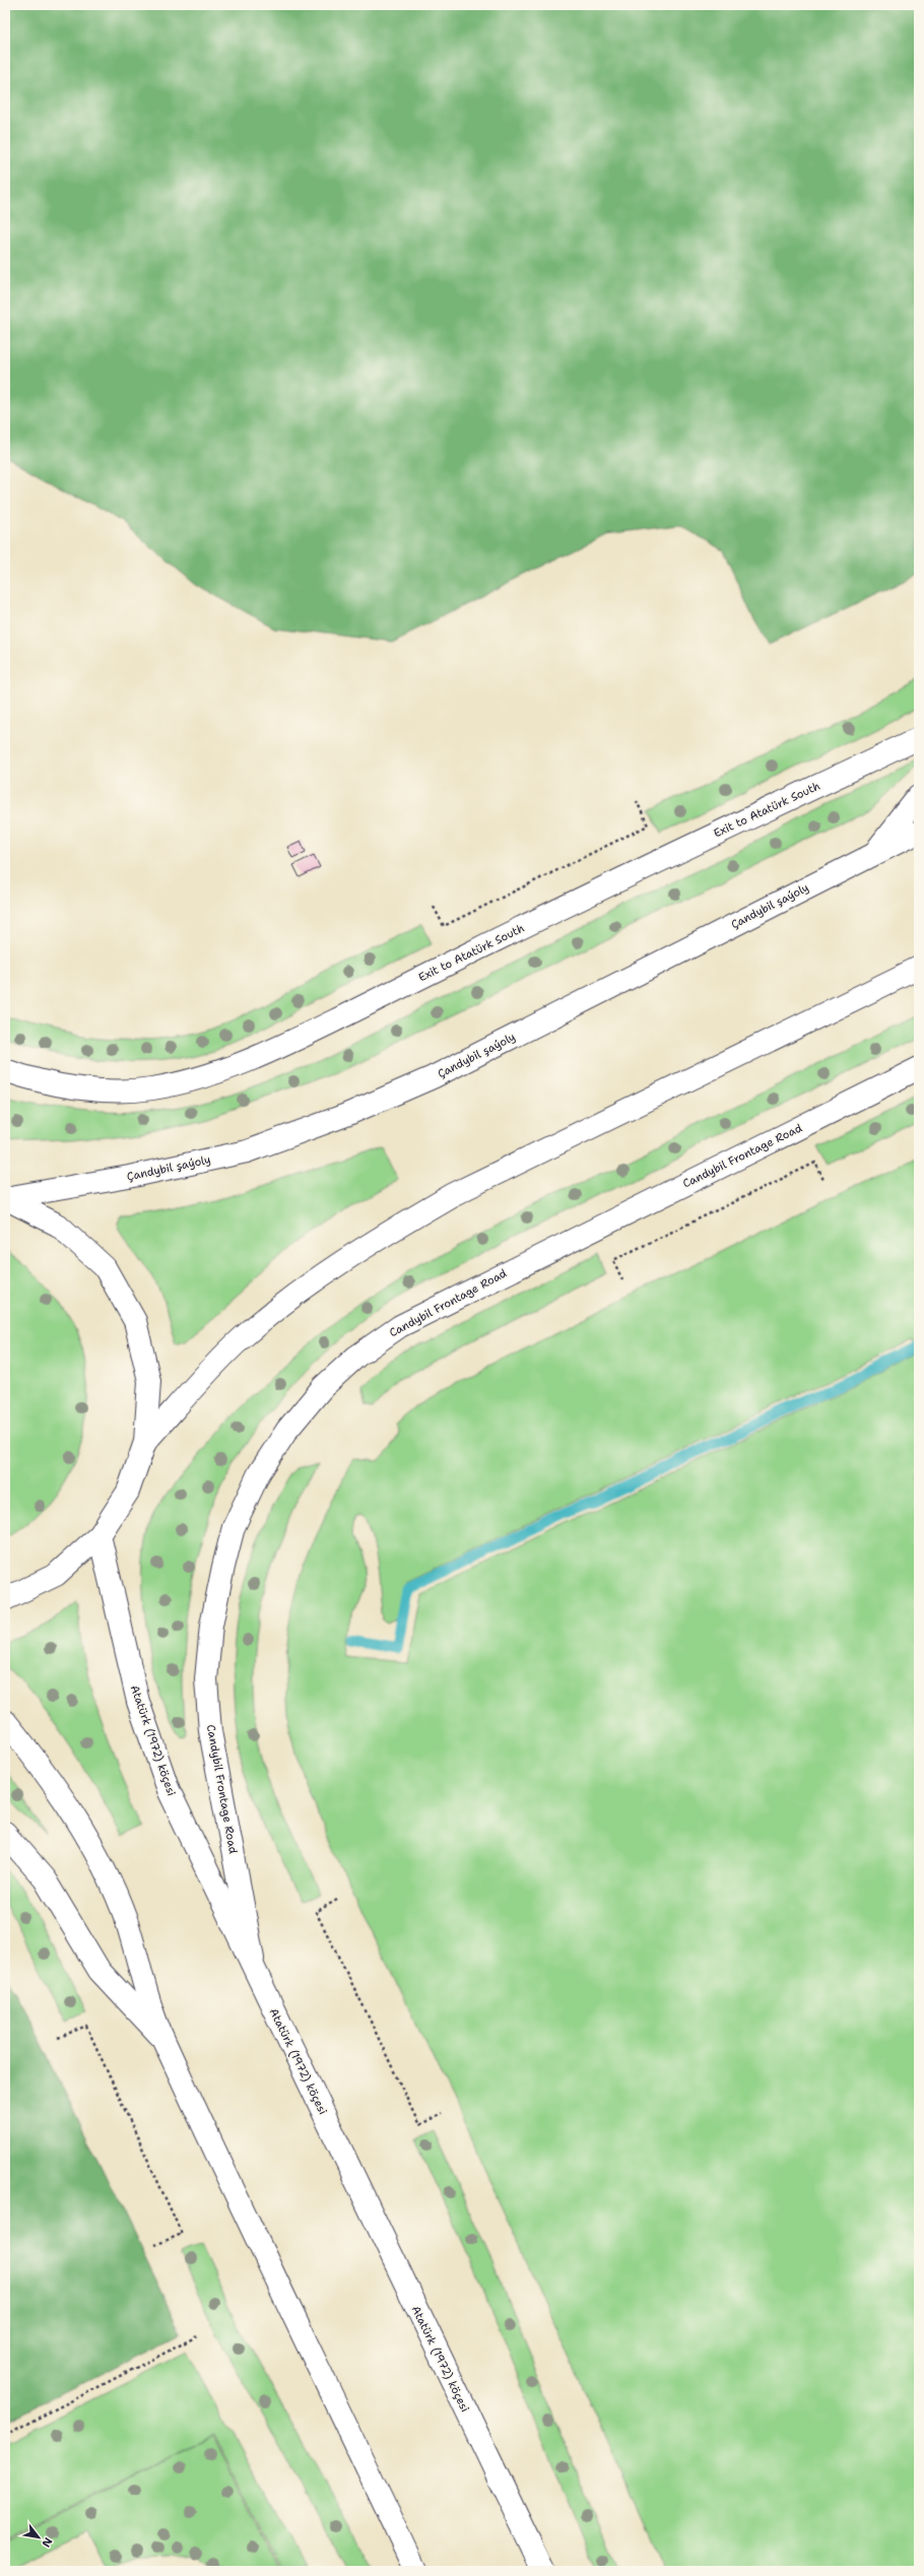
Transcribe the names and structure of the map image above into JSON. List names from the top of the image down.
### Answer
{
  "streets": {
    "main road": [
      "Exit to Atatürk South",
      "Çandybil şaýoly",
      "Candybil Frontage Road",
      "Atatürk (1972) köçesi"
    ]
  },
  "crossings": [
    ["Candybil Frontage Road", "Atatürk (1972) köçesi"]
  ],
  "north": "bottom right"
}
